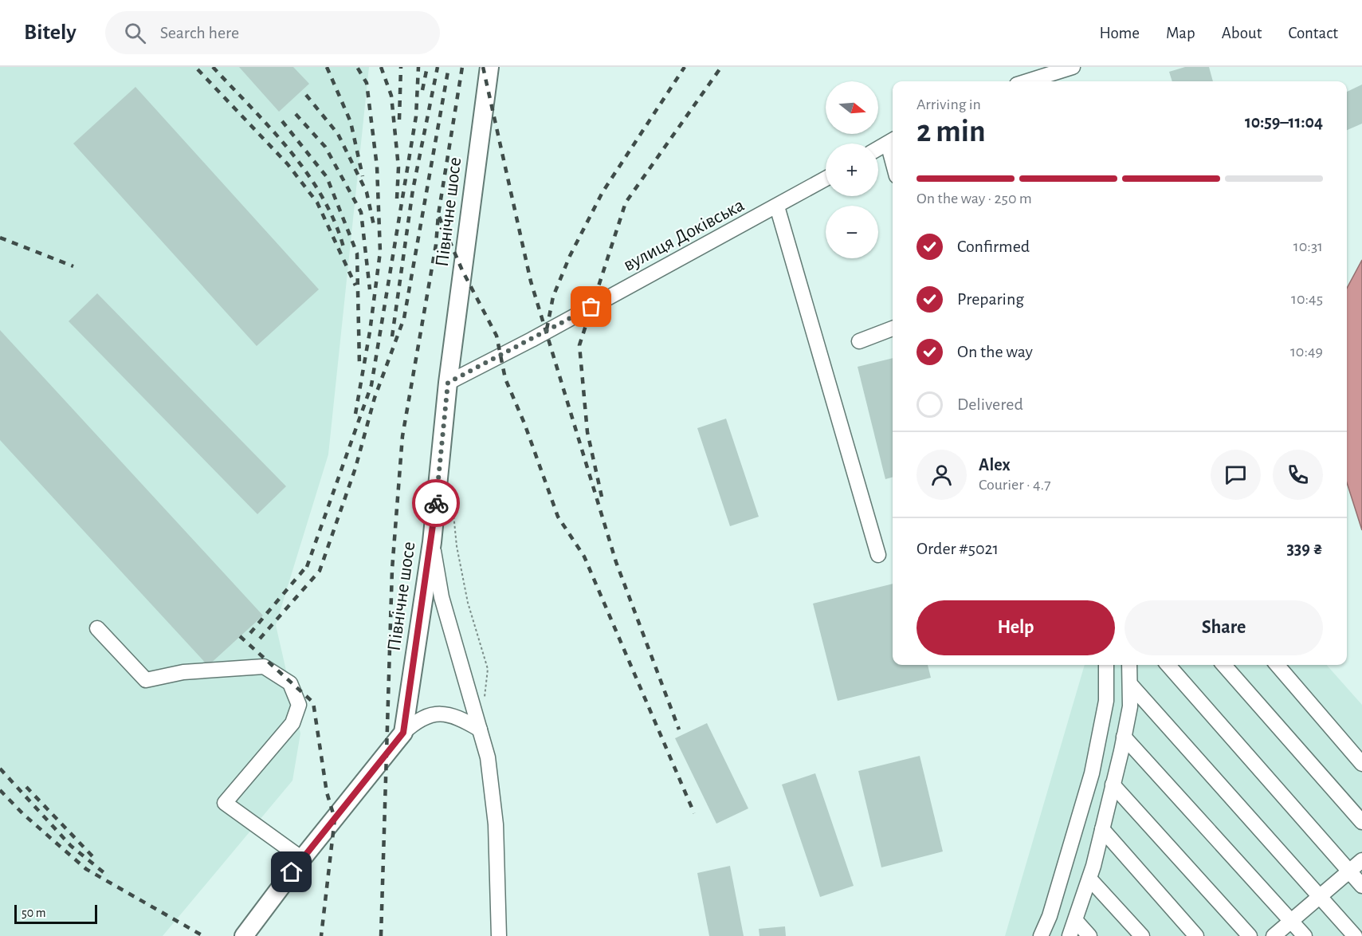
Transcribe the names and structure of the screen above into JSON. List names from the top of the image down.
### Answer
{
  "streets": {
    "main road": ["Північне шосе"],
    "street": ["вулиця Доківська"]
  },
  "crossings": [
    ["Північне шосе", "вулиця Доківська"]
  ],
  "scale_bar": "50 m",
  "north": "right",
  "page": {
    "header": "Bitely",
    "search": "Search here",
    "nav": [
      "Home",
      "Map",
      "About",
      "Contact"
    ],
    "map_buttons": ["+", "−"],
    "heading": ["2 min", "Arriving in", "10:59–11:04"],
    "panel": [
      "Alex",
      "Courier · 4.7",
      "Order #5021",
      "339 ₴"
    ],
    "bar": "On the way · 250 m",
    "list": [
      ["Confirmed", "10:31"],
      ["Preparing", "10:45"],
      ["On the way", "10:49"],
      "Delivered"
    ],
    "buttons": ["Help", "Share"],
    "scale": "50 m"
  }
}
